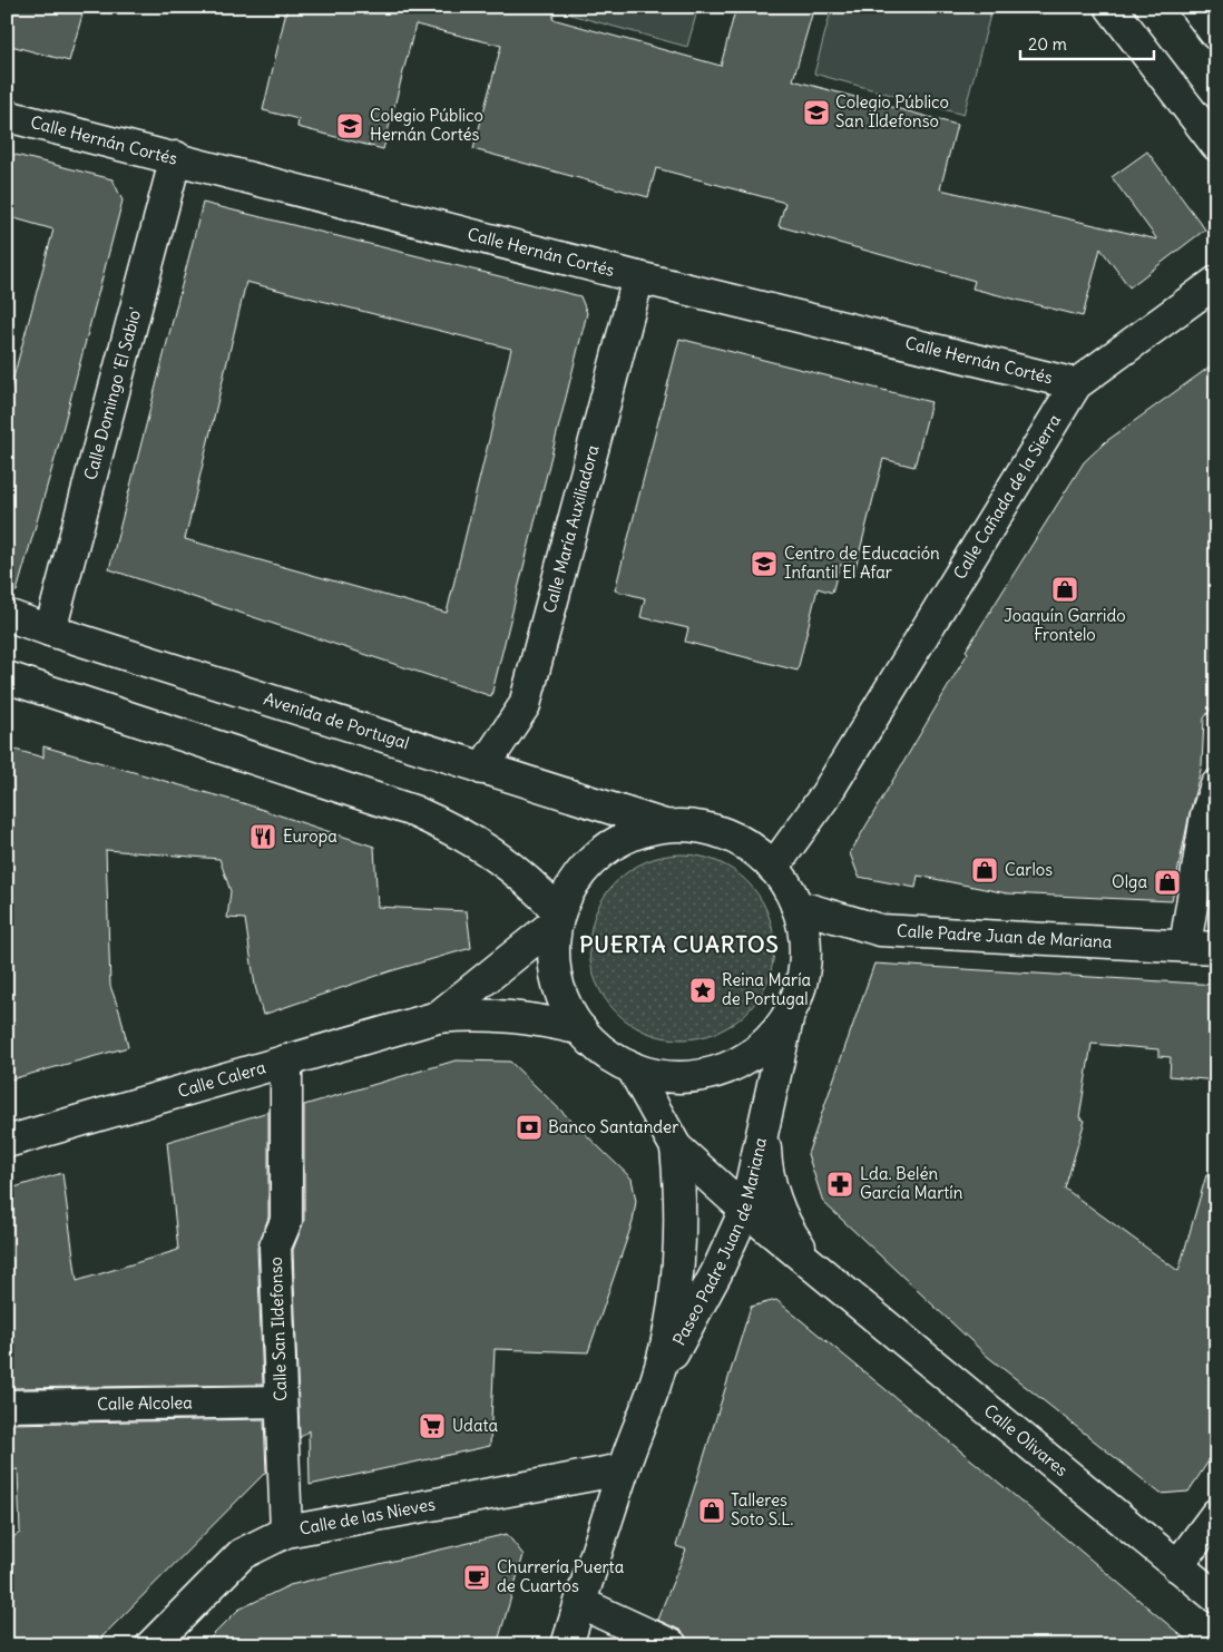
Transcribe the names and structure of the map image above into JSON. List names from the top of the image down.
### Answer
{
  "streets": {
    "street": [
      "Calle Hernán Cortés",
      "Calle Domingo 'El Sabio'",
      "Calle Cañada de la Sierra",
      "Calle María Auxiliadora",
      "Avenida de Portugal",
      "Calle Padre Juan de Mariana",
      "Calle Calera",
      "Paseo Padre Juan de Mariana",
      "Calle San Ildefonso",
      "Calle Alcolea",
      "Calle Olivares",
      "Calle de las Nieves"
    ]
  },
  "crossings": [
    ["Calle Hernán Cortés", "Calle Domingo 'El Sabio'"],
    ["Calle Hernán Cortés", "Calle Cañada de la Sierra"],
    ["Calle Hernán Cortés", "Calle María Auxiliadora"],
    ["Calle Domingo 'El Sabio'", "Avenida de Portugal"],
    ["Calle María Auxiliadora", "Avenida de Portugal"],
    ["Calle Calera", "Calle San Ildefonso"],
    ["Paseo Padre Juan de Mariana", "Calle Olivares"],
    ["Paseo Padre Juan de Mariana", "Calle de las Nieves"],
    ["Calle San Ildefonso", "Calle Alcolea"],
    ["Calle San Ildefonso", "Calle de las Nieves"]
  ],
  "districts": ["PUERTA CUARTOS"],
  "places": {
    "school or university": ["Colegio Público San Ildefonso", "Colegio Público Hernán Cortés", "Centro de Educación Infantil El Afar"],
    "shop": [
      "Joaquín Garrido Frontelo",
      "Carlos",
      "Olga",
      "Talleres Soto S.L."
    ],
    "restaurant": ["Europa"],
    "place": ["Reina María de Portugal"],
    "bank": ["Banco Santander"],
    "pharmacy": ["Lda. Belén García Martín"],
    "supermarket": ["Udata"],
    "cafe": ["Churrería Puerta de Cuartos"]
  },
  "scale_bar": "20 m"
}
